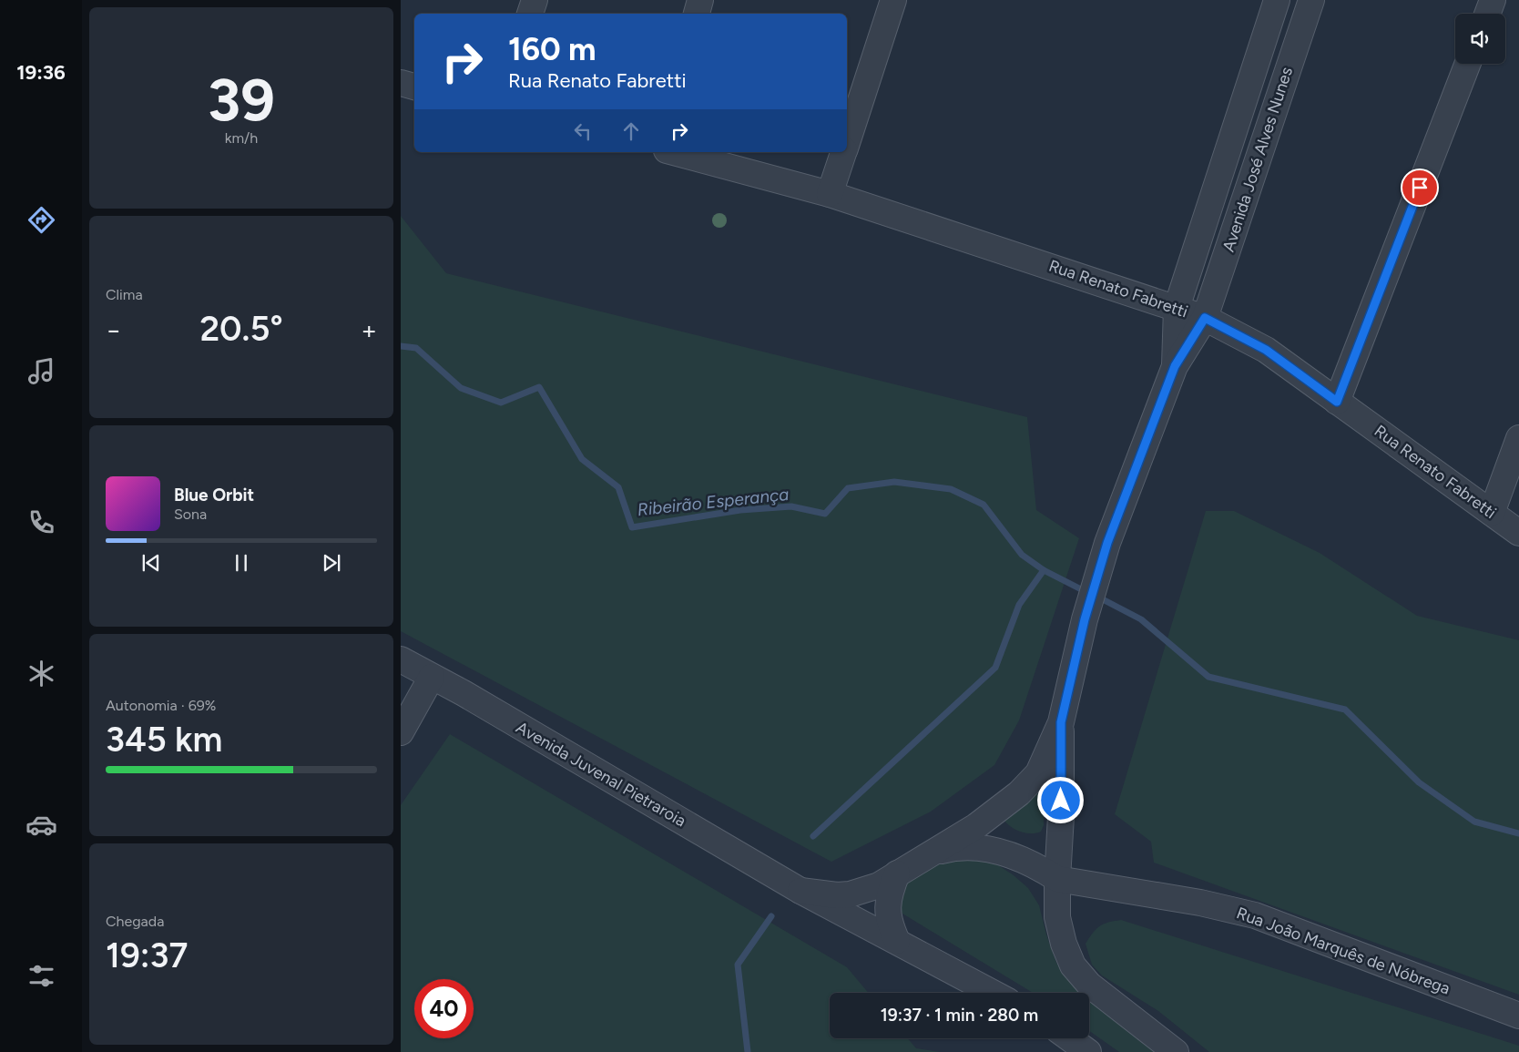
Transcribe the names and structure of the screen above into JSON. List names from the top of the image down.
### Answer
{
  "streets": {
    "street": [
      "Avenida José Alves Nunes",
      "Rua Renato Fabretti",
      "Avenida Juvenal Pietraroia",
      "Rua João Marquês de Nóbrega"
    ]
  },
  "crossings": [
    ["Avenida José Alves Nunes", "Rua Renato Fabretti"]
  ],
  "water": ["Ribeirão Esperança"],
  "page": {
    "tabs": "19:36",
    "tile": [
      ["39", "km/h"],
      "Clima",
      ["Autonomia · 69%", "345 km"],
      ["Chegada", "19:37"]
    ],
    "turn": ["160 m", "Rua Renato Fabretti"],
    "heat": ["−", "20.5°", "+"],
    "song": ["Blue Orbit", "Sona"],
    "limit": "40",
    "trip": "19:37 · 1 min · 280 m"
  }
}
